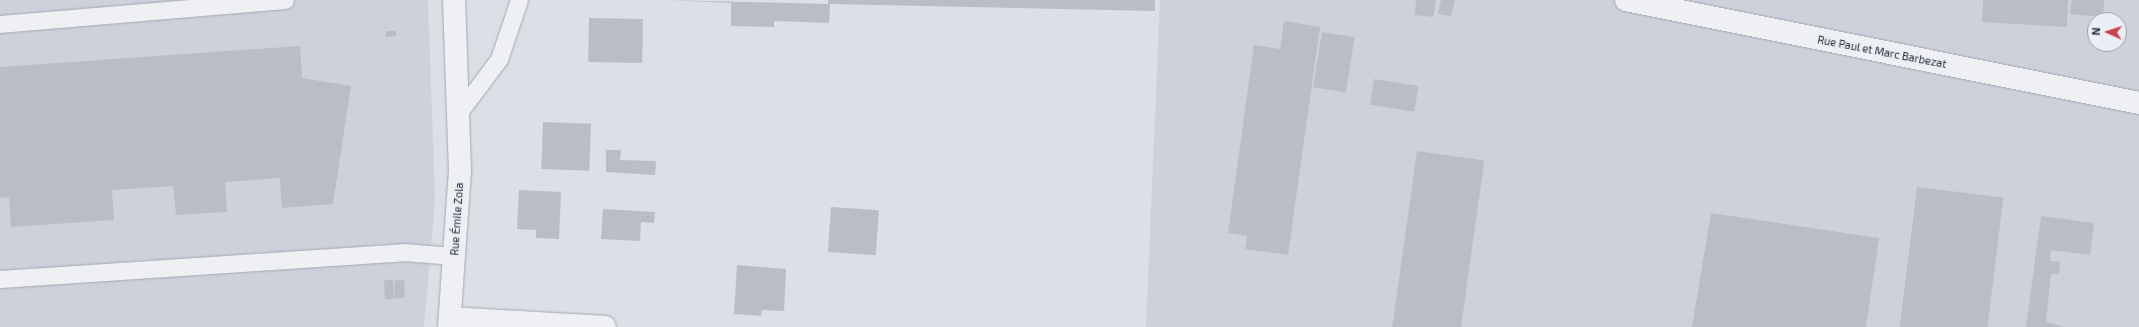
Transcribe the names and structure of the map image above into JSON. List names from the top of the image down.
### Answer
{
  "streets": {
    "street": ["Rue Paul et Marc Barbezat", "Rue Émile Zola"]
  },
  "north": "left"
}
